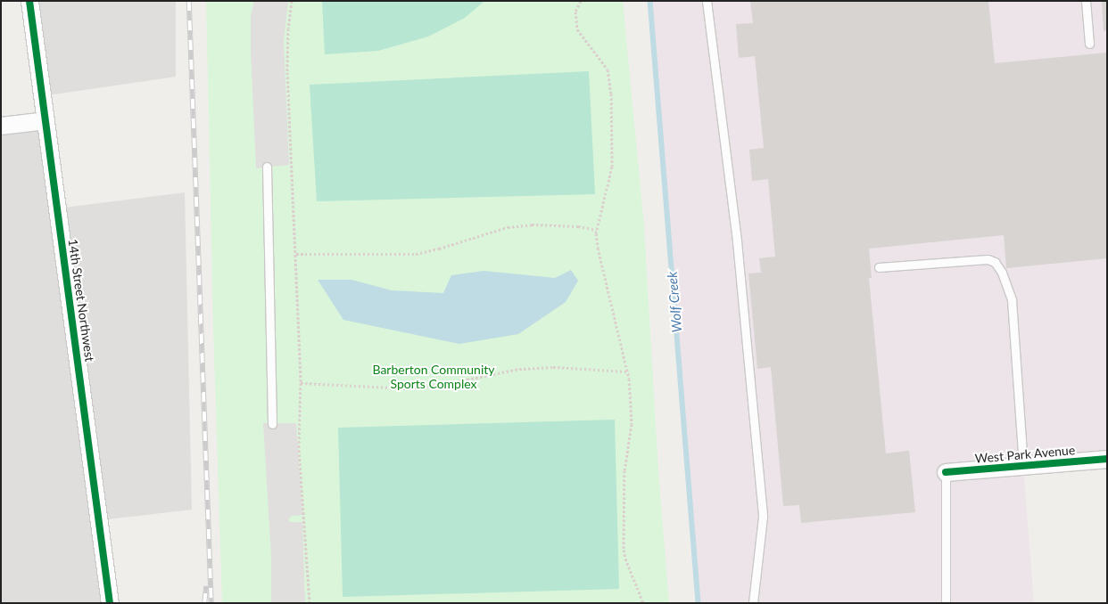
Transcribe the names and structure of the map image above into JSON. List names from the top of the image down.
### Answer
{
  "streets": {
    "street": ["14th Street Northwest", "West Park Avenue"]
  },
  "water": ["Wolf Creek"],
  "parks": ["Barberton Community Sports Complex"]
}
